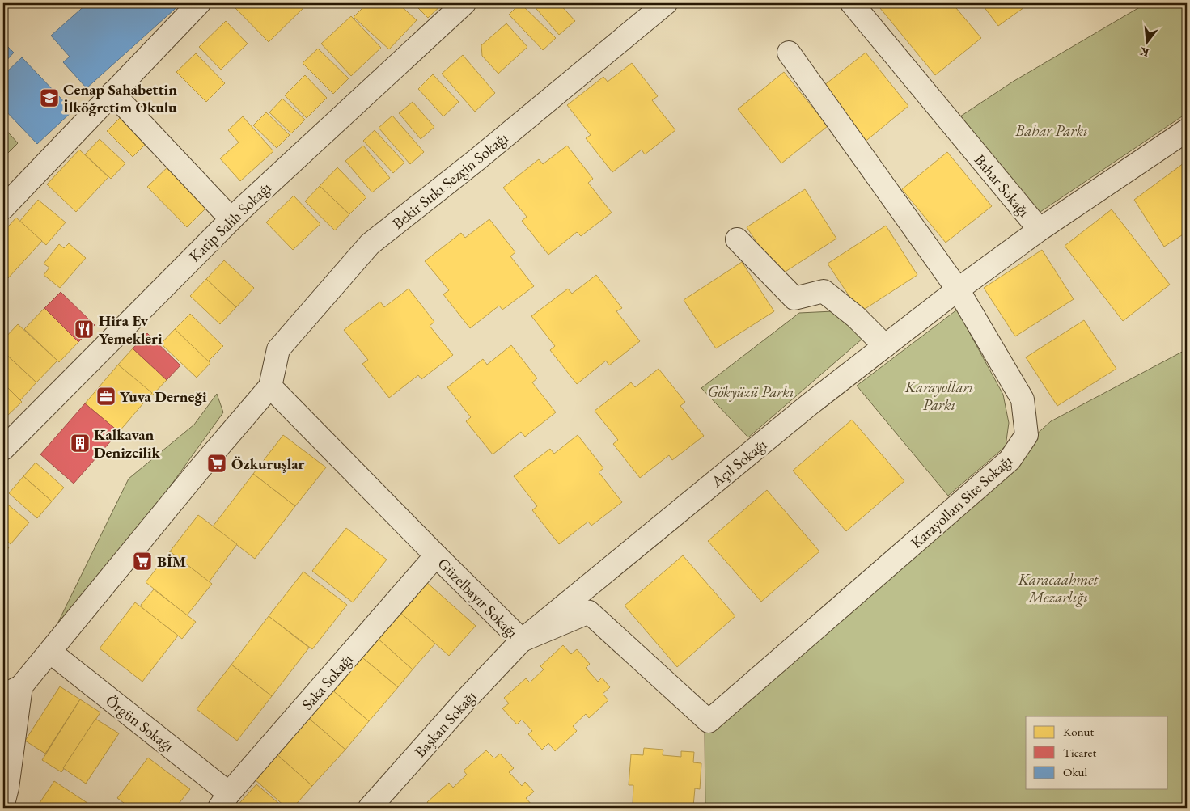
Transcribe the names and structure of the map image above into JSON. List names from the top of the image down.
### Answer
{
  "streets": {
    "street": [
      "Bekir Sıtkı Sezgin Sokağı",
      "Bahar Sokağı",
      "Katip Salih Sokağı",
      "Açıl Sokağı",
      "Karayolları Site Sokağı",
      "Güzelbayır Sokağı",
      "Saka Sokağı",
      "Örgün Sokağı",
      "Başkan Sokağı"
    ]
  },
  "crossings": [
    ["Bekir Sıtkı Sezgin Sokağı", "Güzelbayır Sokağı"],
    ["Açıl Sokağı", "Karayolları Site Sokağı"],
    ["Açıl Sokağı", "Güzelbayır Sokağı"],
    ["Açıl Sokağı", "Başkan Sokağı"],
    ["Karayolları Site Sokağı", "Güzelbayır Sokağı"],
    ["Güzelbayır Sokağı", "Saka Sokağı"],
    ["Güzelbayır Sokağı", "Başkan Sokağı"],
    ["Saka Sokağı", "Örgün Sokağı"]
  ],
  "parks": [
    "Bahar Parkı",
    "Karayolları Parkı",
    "Gökyüzü Parkı",
    "Karacaahmet Mezarlığı"
  ],
  "places": {
    "school or university": ["Cenap Sahabettin İlköğretim Okulu"],
    "restaurant": ["Hira Ev Yemekleri"],
    "office": ["Yuva Derneği"],
    "building": ["Kalkavan Denizcilik"],
    "supermarket": ["Özkuruşlar", "BİM"]
  },
  "legend": ["Konut", "Ticaret", "Okul"],
  "north": "bottom"
}
